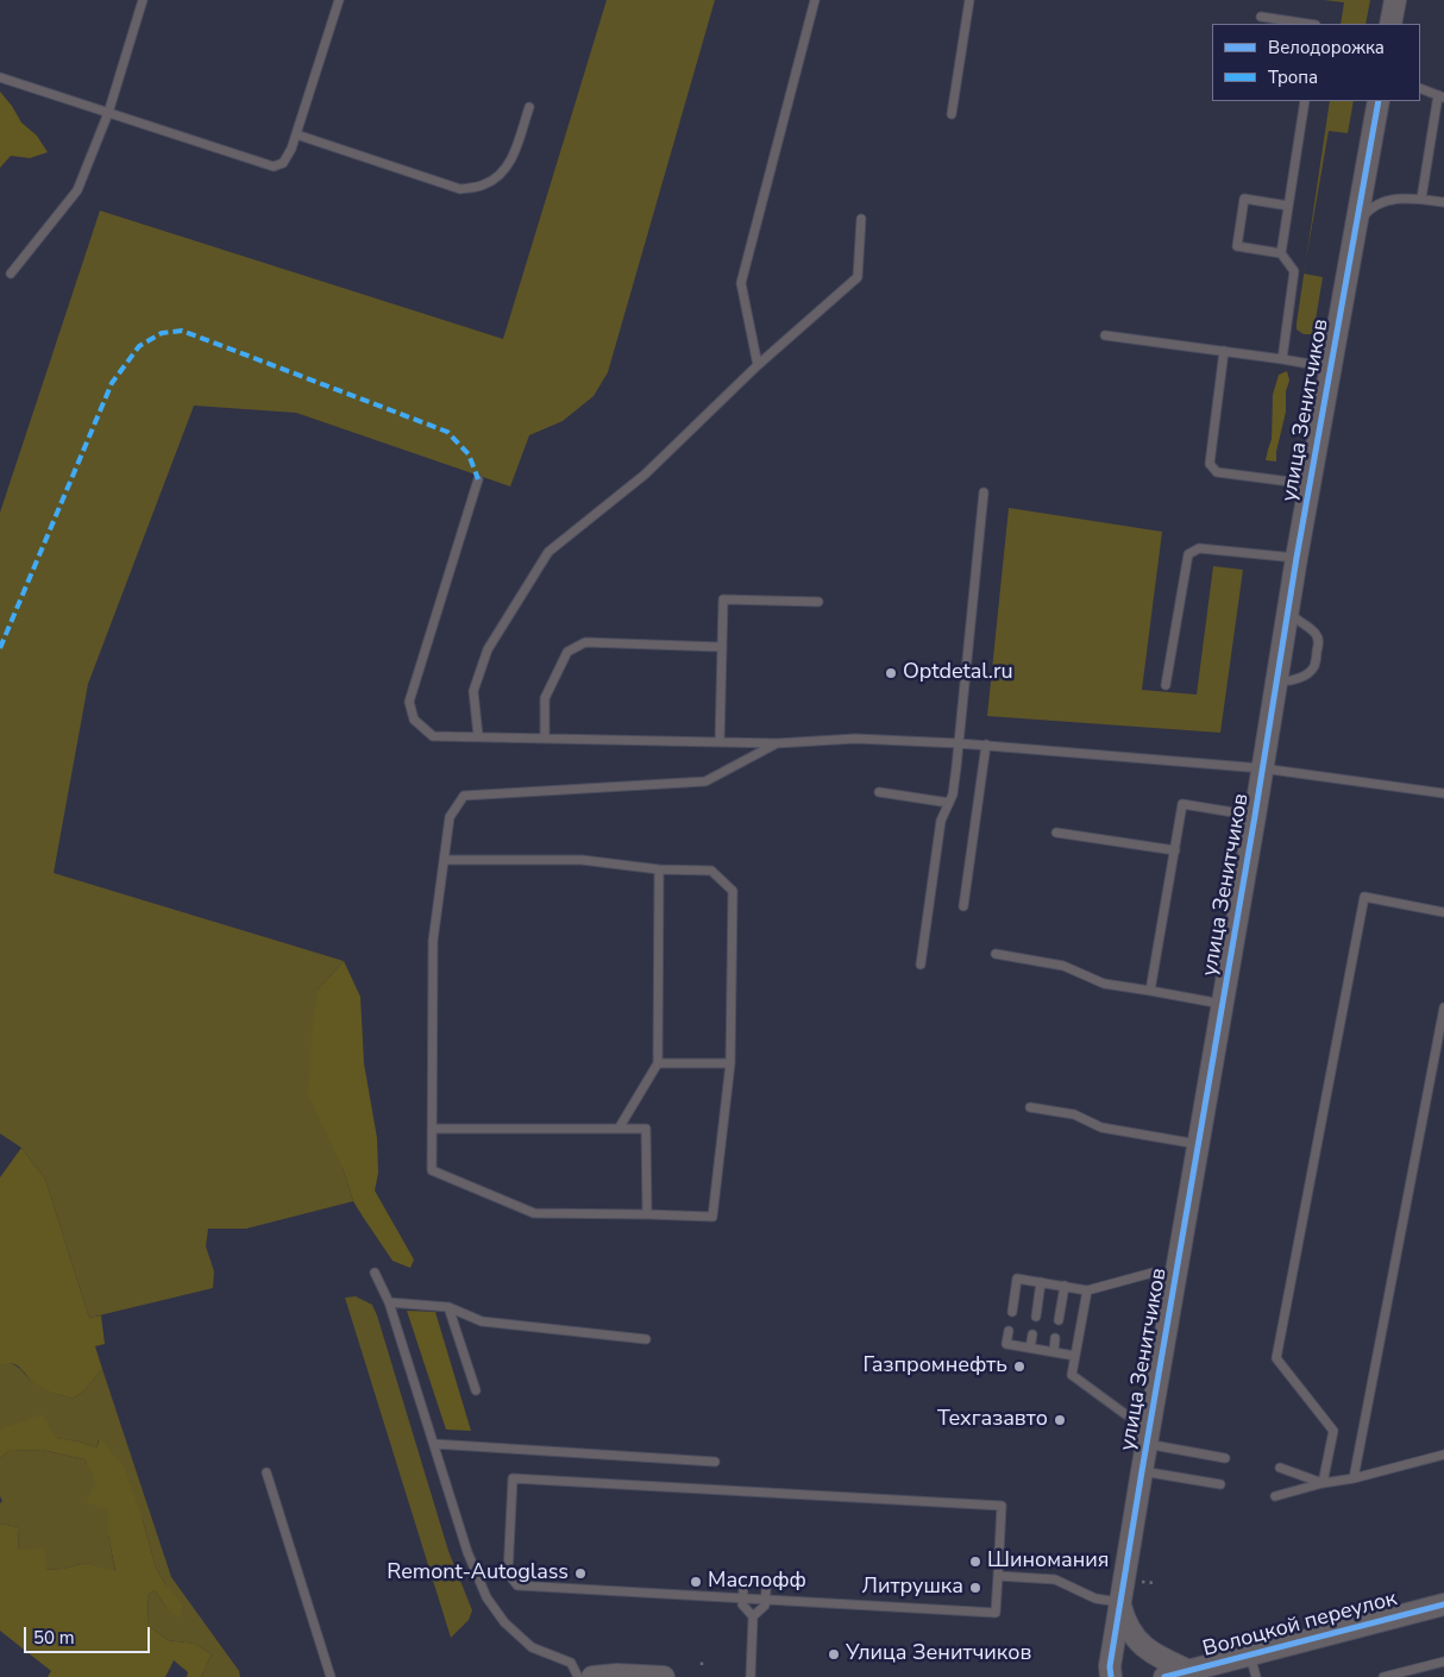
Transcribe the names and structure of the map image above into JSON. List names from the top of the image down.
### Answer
{
  "streets": {
    "street": ["улица Зенитчиков", "Волоцкой переулок"]
  },
  "places": [
    "Optdetal.ru",
    "Газпромнефть",
    "Техгазавто",
    "Шиномания",
    "Remont-Autoglass",
    "Маслофф",
    "Литрушка",
    "Улица Зенитчиков"
  ],
  "legend": ["Велодорожка", "Тропа"],
  "scale_bar": "50 m"
}
